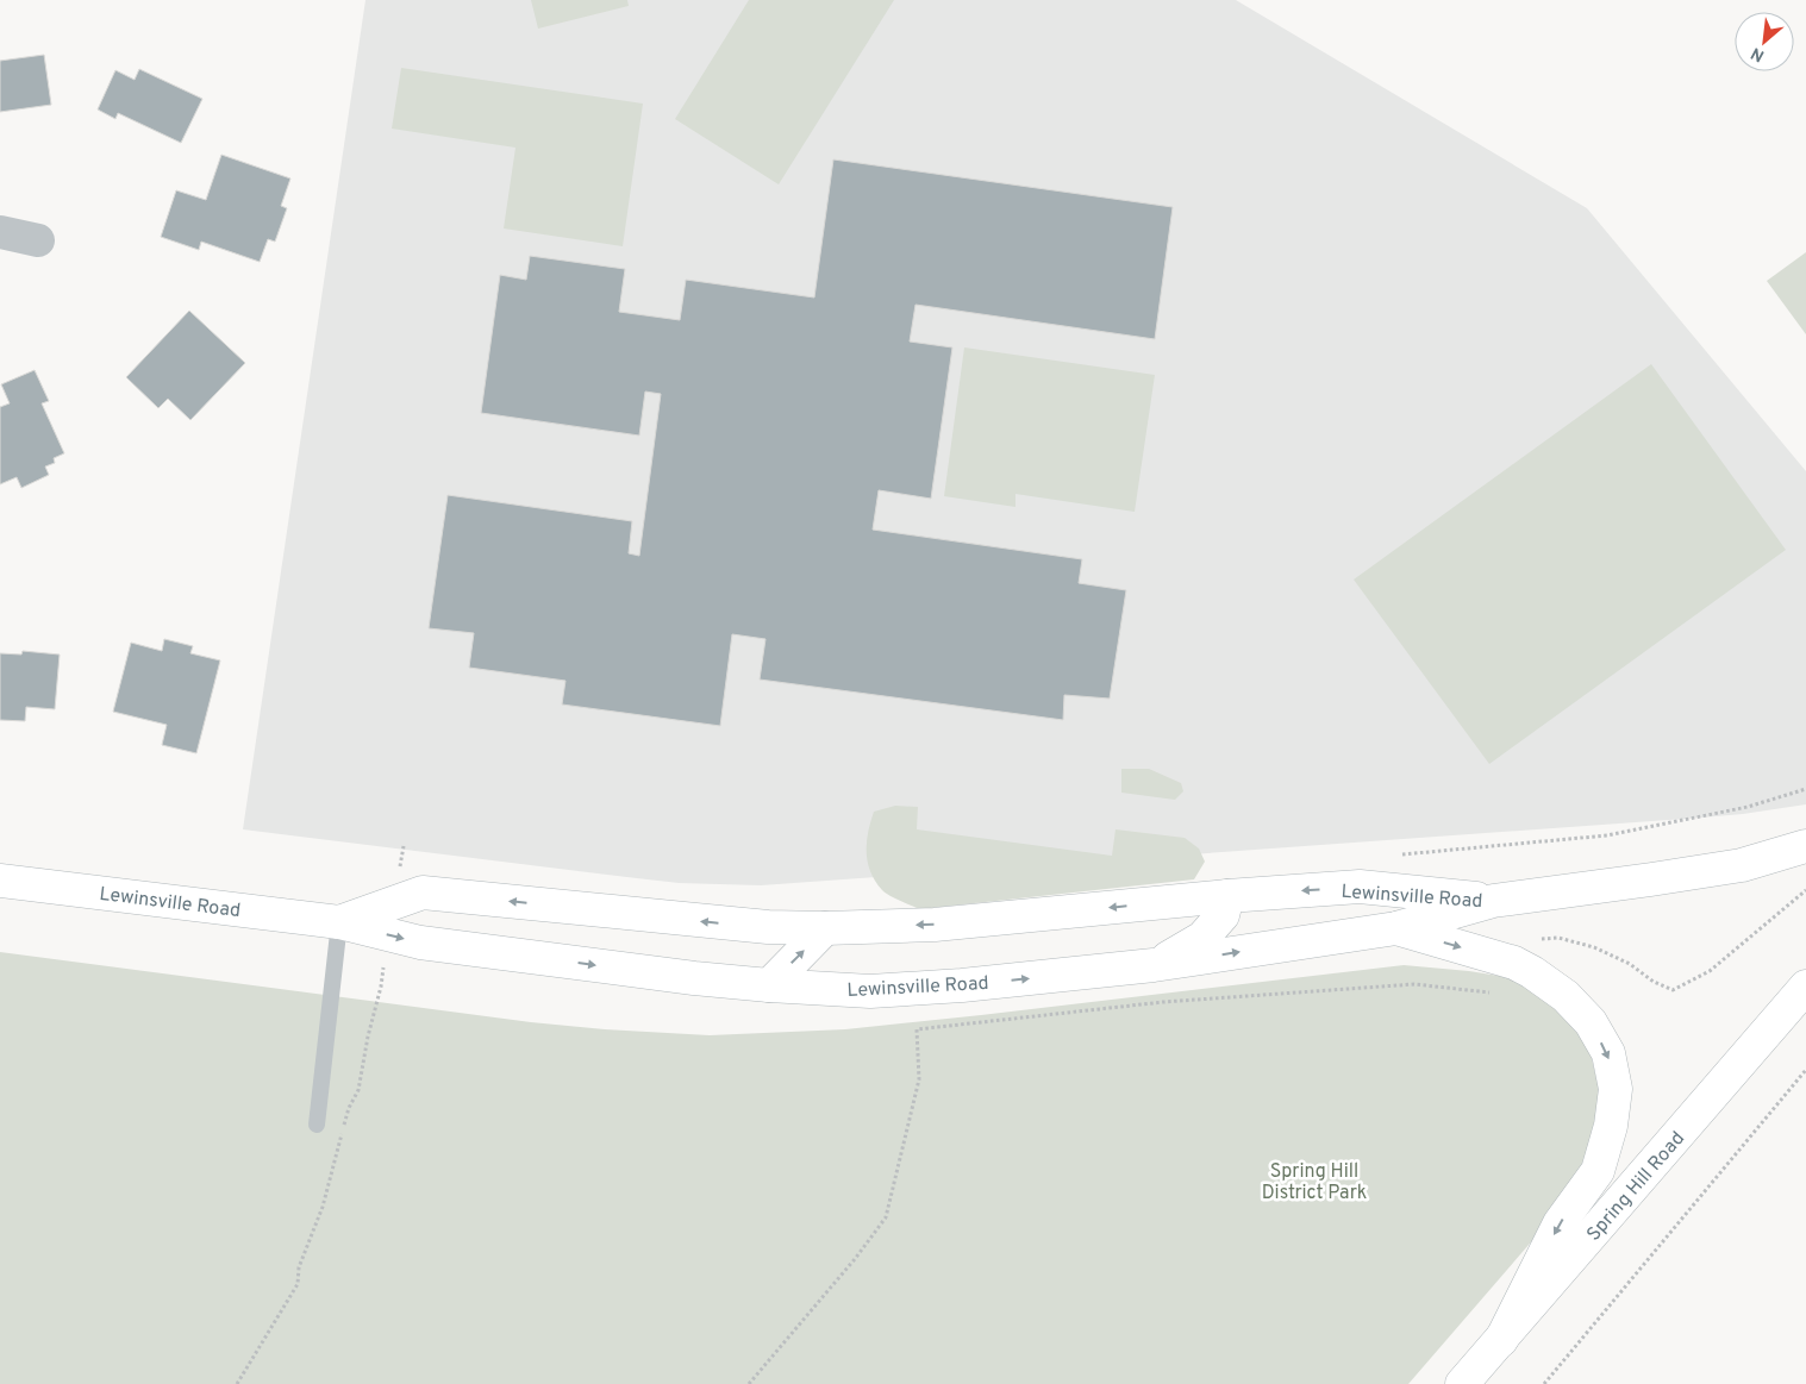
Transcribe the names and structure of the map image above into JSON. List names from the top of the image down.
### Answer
{
  "streets": {
    "main road": ["Lewinsville Road", "Spring Hill Road"]
  },
  "parks": ["Spring Hill District Park"],
  "north": "bottom left"
}
